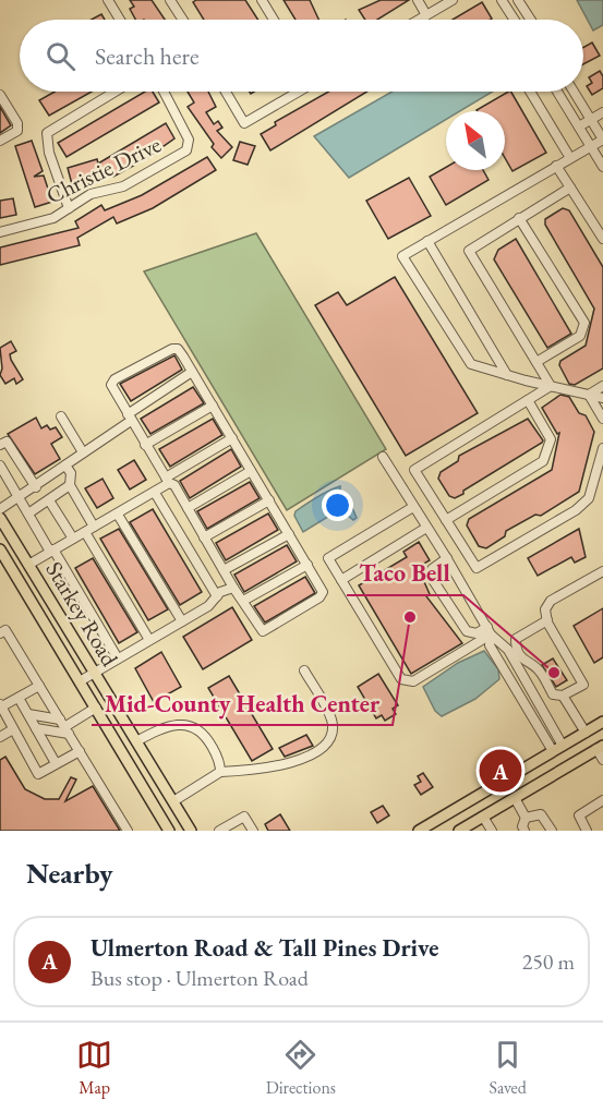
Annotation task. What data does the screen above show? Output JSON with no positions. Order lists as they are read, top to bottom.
{
  "streets": {
    "main road": ["Starkey Road"],
    "street": ["Christie Drive"]
  },
  "places": ["Mid-County Health Center", "Taco Bell"],
  "north": "top left",
  "page": {
    "search": "Search here",
    "pins": "A",
    "heading": "Nearby",
    "list": [
      {
        "mark": "A",
        "name": "Ulmerton Road & Tall Pines Drive",
        "note": "Bus stop · Ulmerton Road",
        "value": "250 m"
      }
    ],
    "nav": ["Map", "Directions", "Saved"]
  }
}
